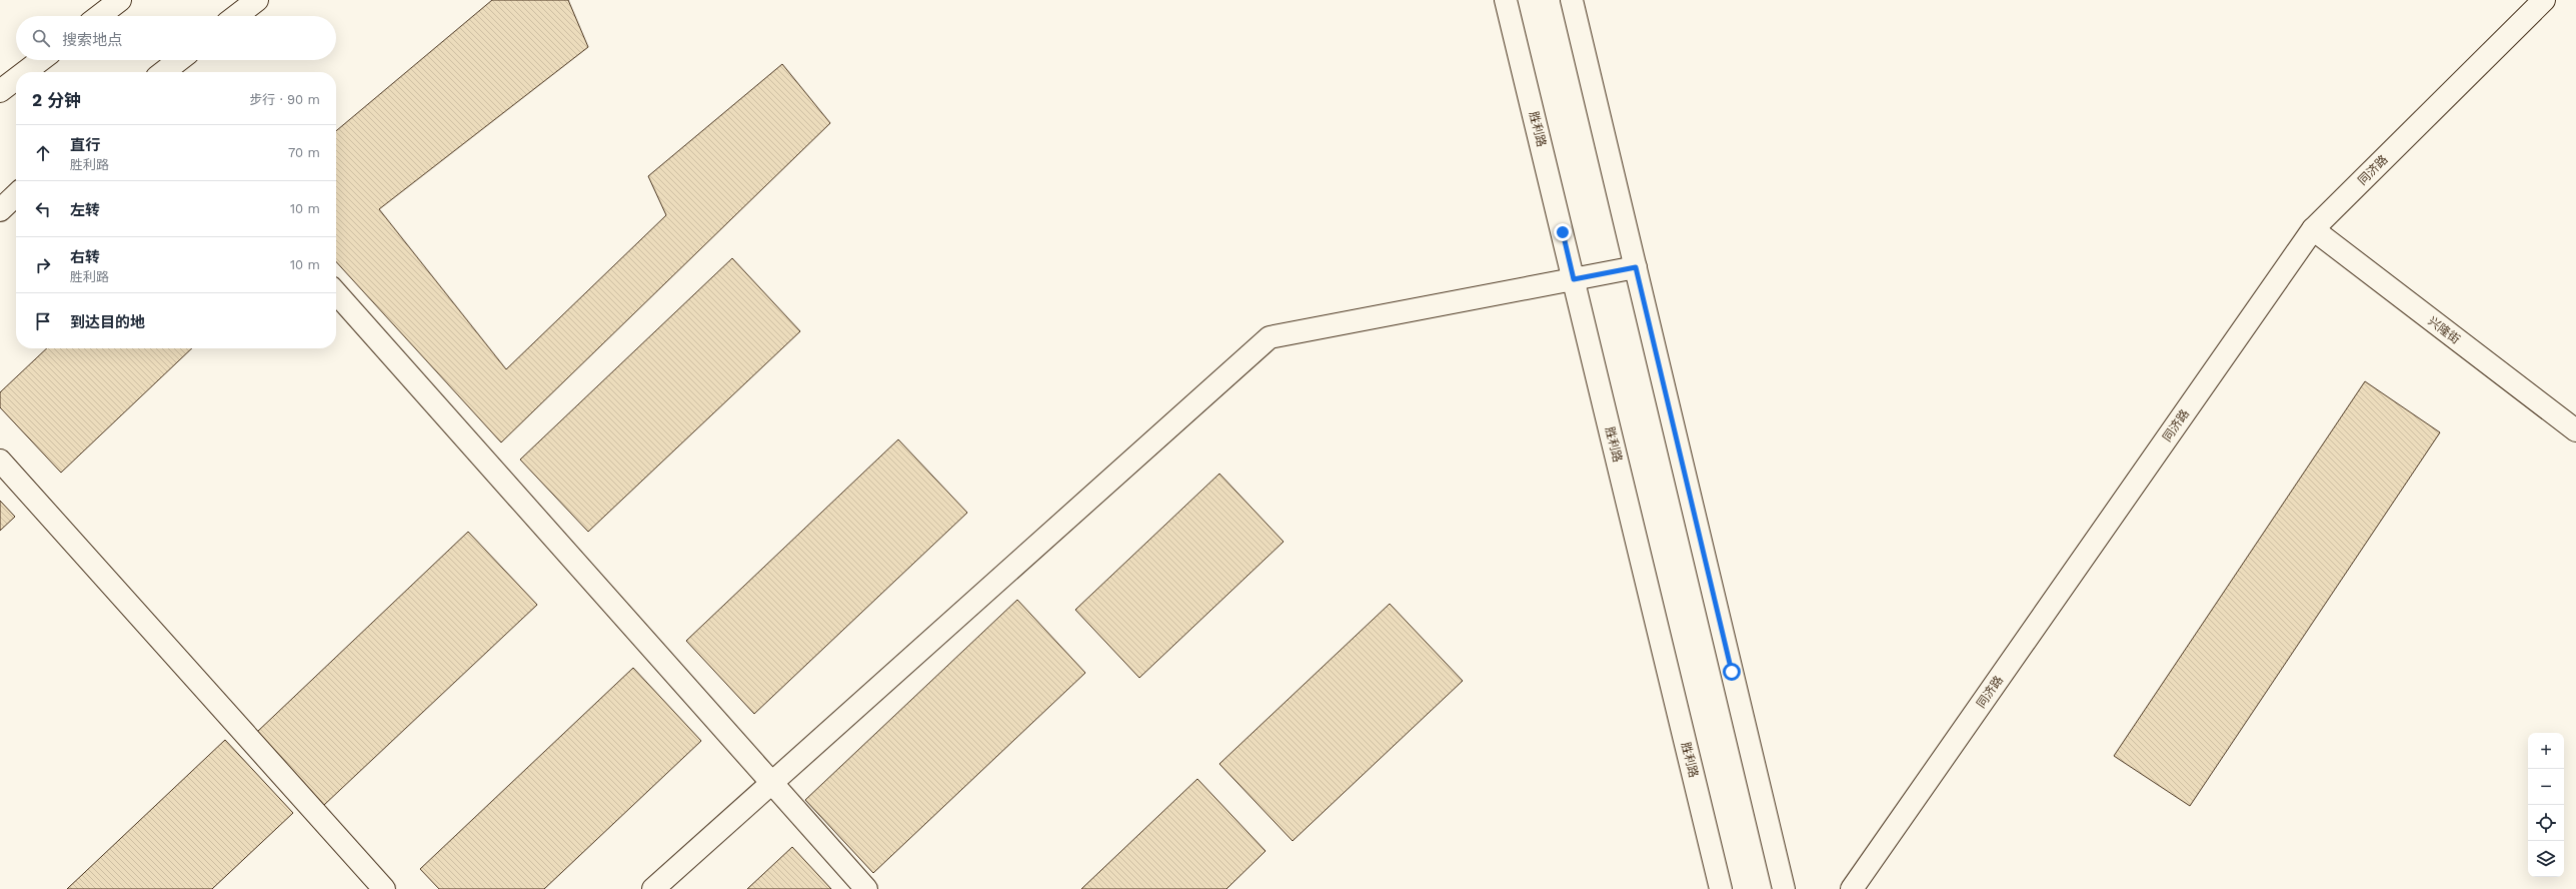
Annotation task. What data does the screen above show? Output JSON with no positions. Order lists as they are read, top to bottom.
{
  "streets": {
    "street": ["胜利路", "同济路", "兴隆街"]
  },
  "crossings": [
    ["同济路", "兴隆街"]
  ],
  "page": {
    "search": "搜索地点",
    "heading": ["2 分钟", "步行 · 90 m"],
    "list": [
      ["直行", "胜利路", "70 m"],
      ["左转", "10 m"],
      ["右转", "胜利路", "10 m"],
      "到达目的地"
    ],
    "map_buttons": ["+", "−"]
  }
}
